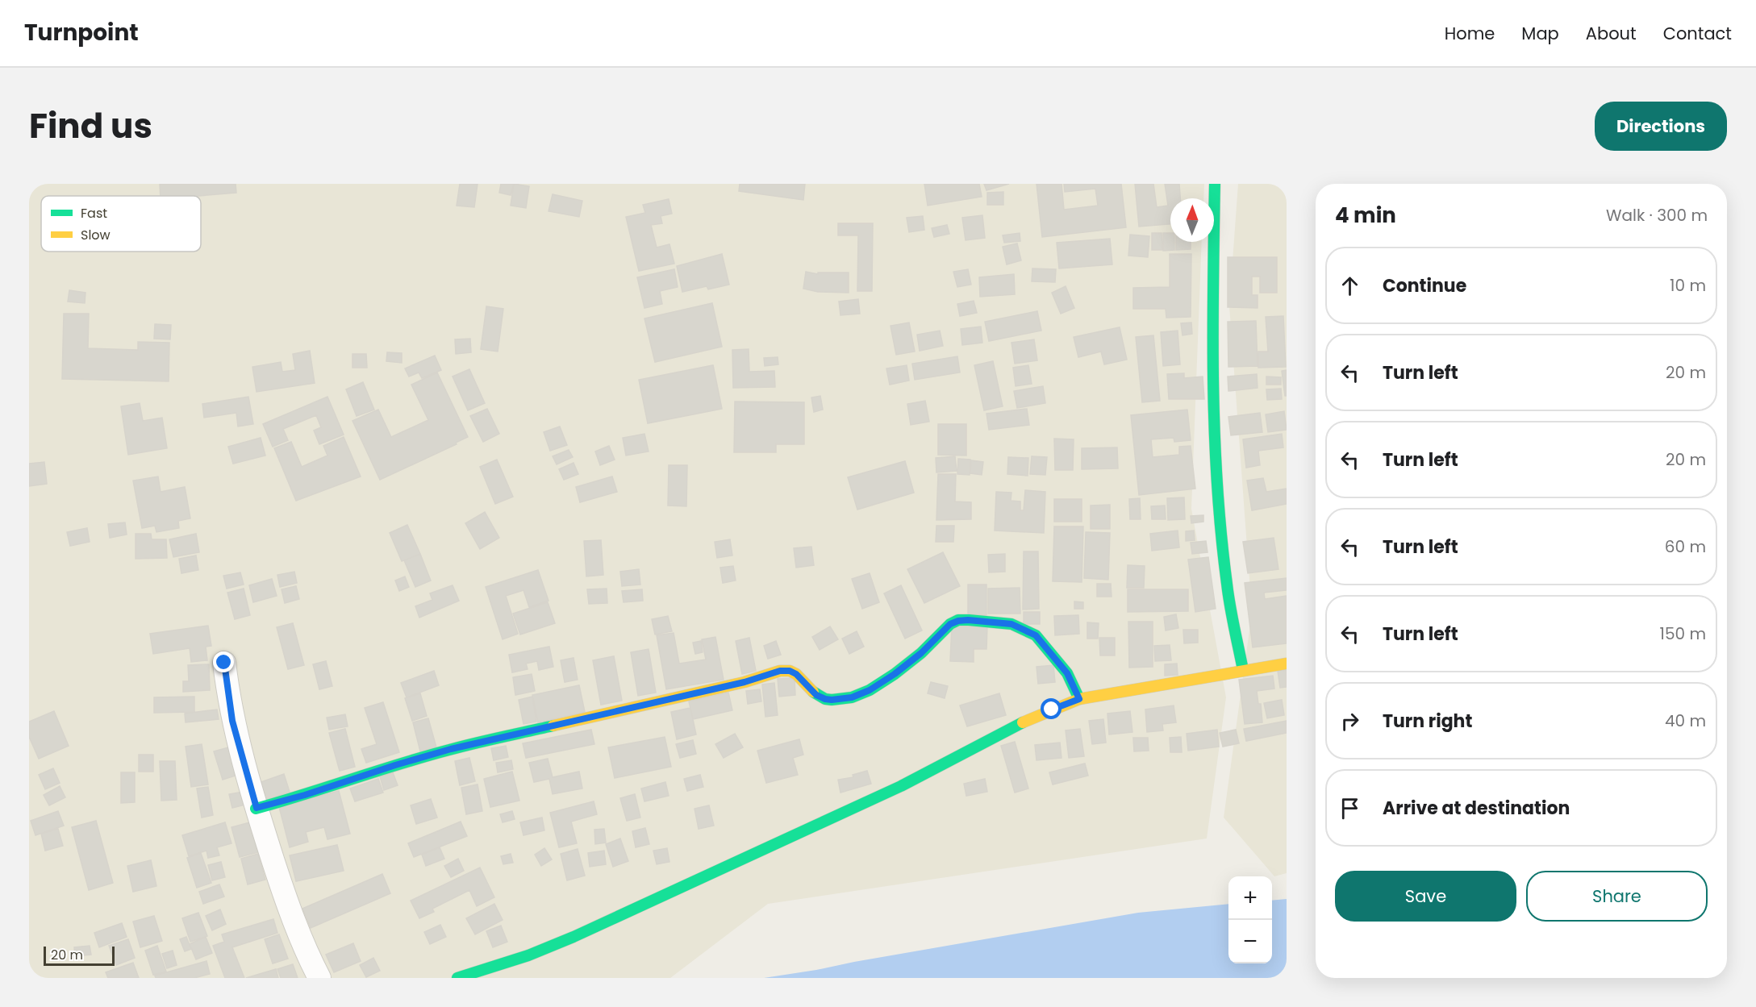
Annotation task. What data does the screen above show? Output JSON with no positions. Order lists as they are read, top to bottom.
{
  "legend": ["Fast", "Slow"],
  "scale_bar": "20 m",
  "north": "top",
  "page": {
    "header": "Turnpoint",
    "nav": [
      "Home",
      "Map",
      "About",
      "Contact"
    ],
    "title": "Find us",
    "buttons": [
      "Directions",
      ["Save", "Share"]
    ],
    "heading": ["4 min", "Walk · 300 m"],
    "list": [
      ["Continue", "10 m"],
      ["Turn left", "20 m"],
      ["Turn left", "20 m"],
      ["Turn left", "60 m"],
      ["Turn left", "150 m"],
      ["Turn right", "40 m"],
      "Arrive at destination"
    ],
    "map_buttons": ["+", "−"],
    "scale": "20 m"
  }
}
